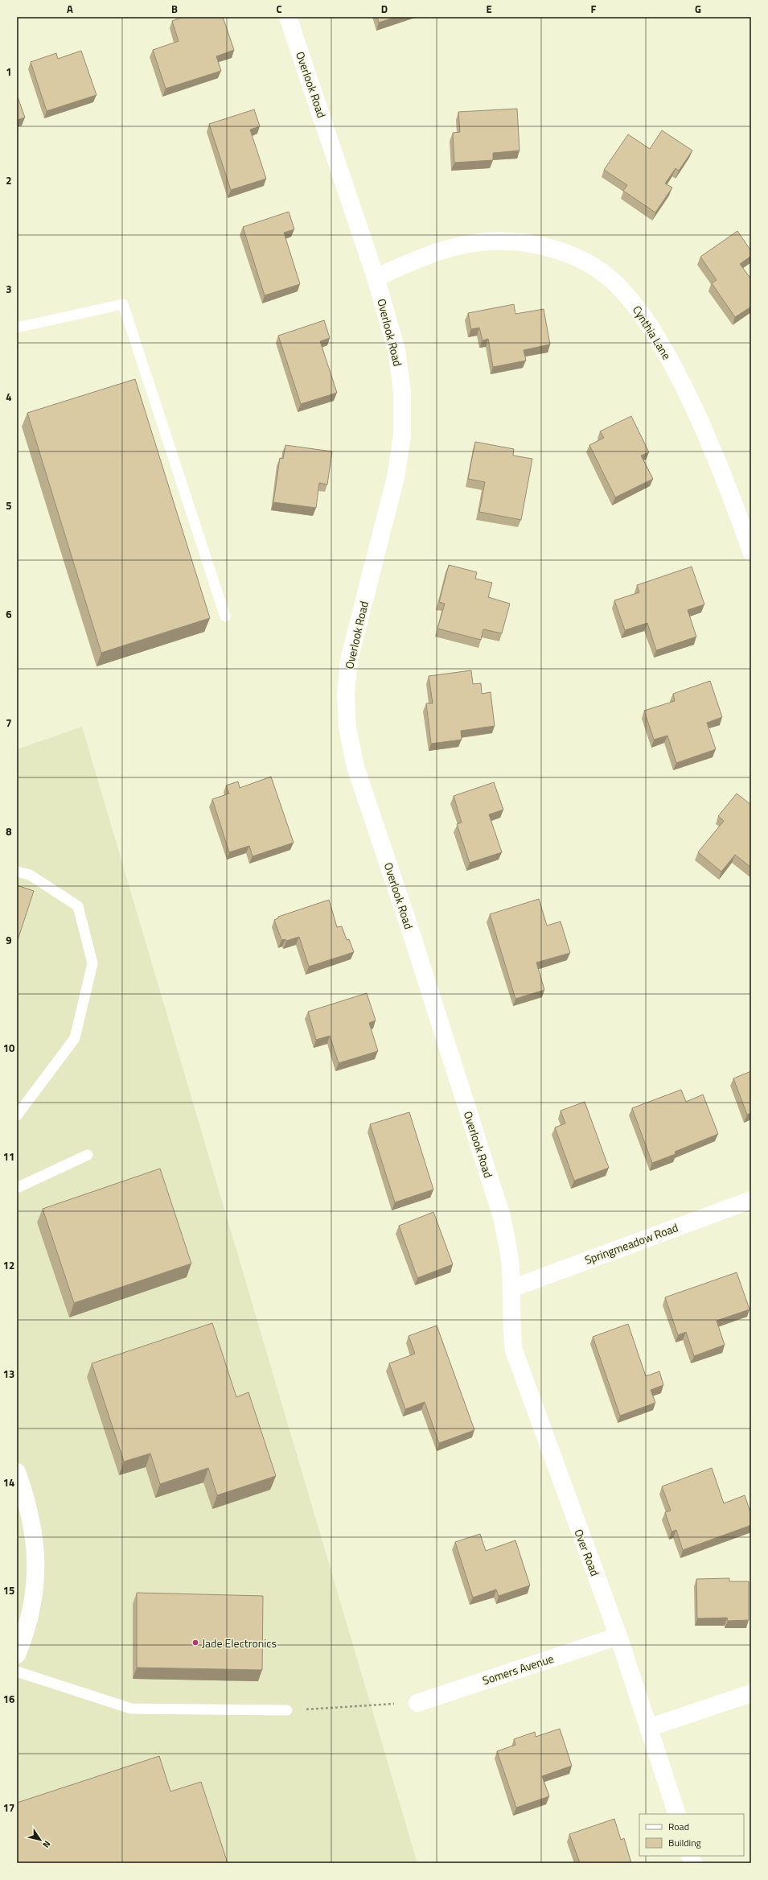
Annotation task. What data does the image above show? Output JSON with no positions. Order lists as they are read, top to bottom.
{
  "streets": {
    "street": [
      "Overlook Road",
      "Cynthia Lane",
      "Springmeadow Road",
      "Over Road",
      "Somers Avenue"
    ]
  },
  "crossings": [
    ["Overlook Road", "Cynthia Lane"],
    ["Overlook Road", "Springmeadow Road"],
    ["Overlook Road", "Over Road"],
    ["Springmeadow Road", "Over Road"],
    ["Over Road", "Somers Avenue"]
  ],
  "places": ["Jade Electronics"],
  "legend": ["Road", "Building"],
  "north": "bottom right",
  "grid": {
    "columns": [
      "A",
      "B",
      "C",
      "D",
      "E",
      "F",
      "G"
    ],
    "rows": [
      "1",
      "2",
      "3",
      "4",
      "5",
      "6",
      "7",
      "8",
      "9",
      "10",
      "11",
      "12",
      "13",
      "14",
      "15",
      "16",
      "17"
    ]
  }
}
